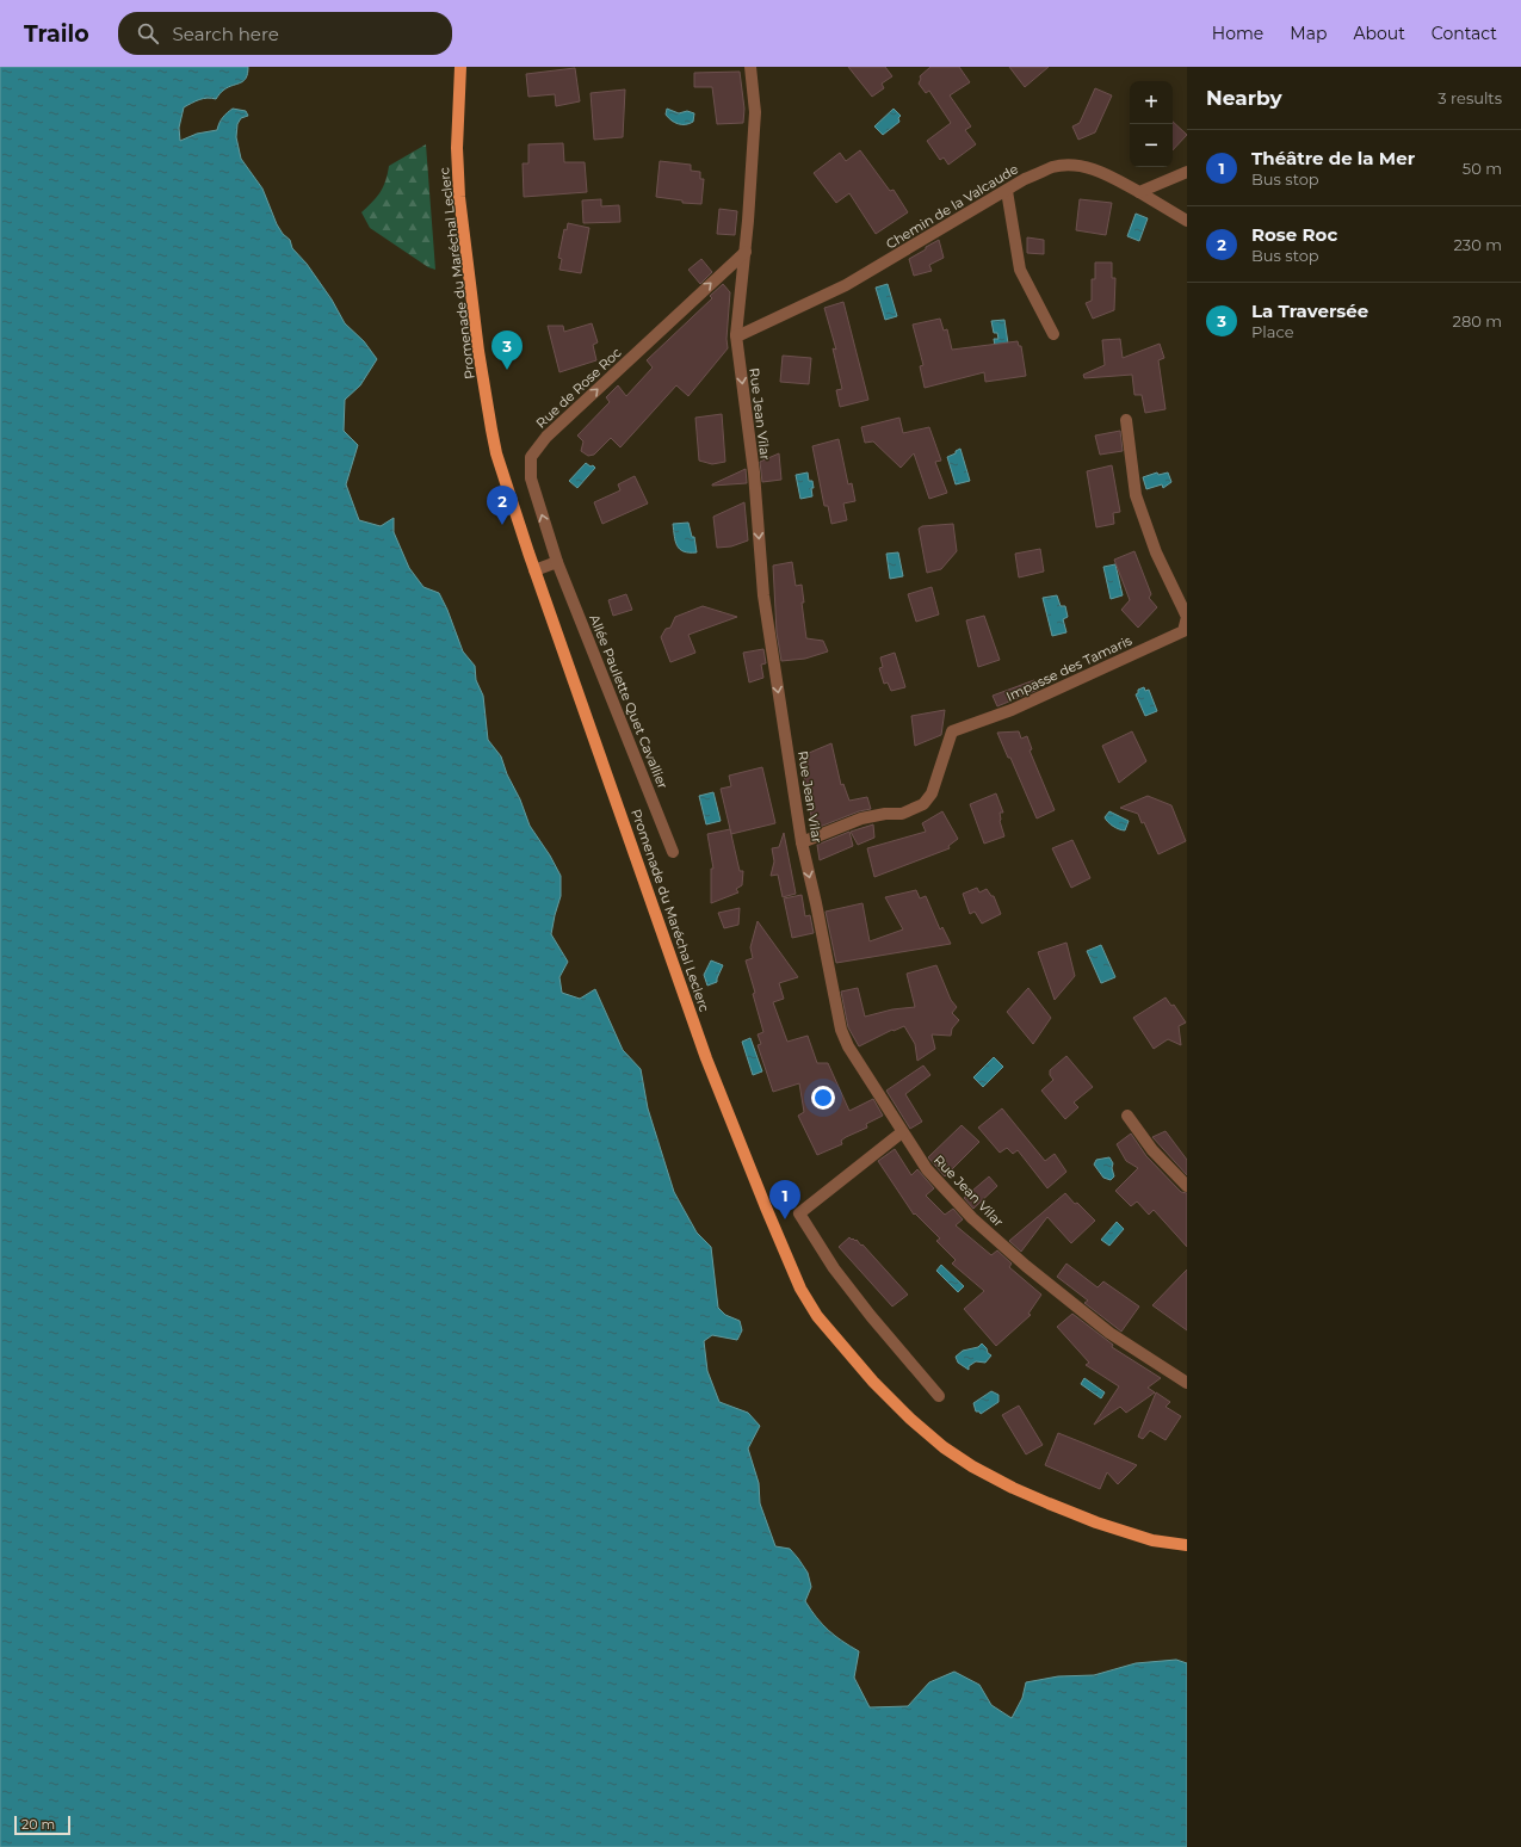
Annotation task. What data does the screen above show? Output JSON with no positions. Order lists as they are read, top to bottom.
{
  "streets": {
    "main road": ["Promenade du Maréchal Leclerc"],
    "street": [
      "Chemin de la Valcaude",
      "Rue de Rose Roc",
      "Rue Jean Vilar",
      "Impasse des Tamaris",
      "Allée Paulette Quet Cavallier"
    ]
  },
  "crossings": [
    ["Chemin de la Valcaude", "Rue Jean Vilar"],
    ["Rue de Rose Roc", "Rue Jean Vilar"],
    ["Rue de Rose Roc", "Allée Paulette Quet Cavallier"],
    ["Rue Jean Vilar", "Impasse des Tamaris"]
  ],
  "one_way": ["Rue de Rose Roc", "Rue Jean Vilar"],
  "scale_bar": "20 m",
  "page": {
    "header": "Trailo",
    "search": "Search here",
    "nav": [
      "Home",
      "Map",
      "About",
      "Contact"
    ],
    "heading": ["Nearby", "3 results"],
    "map_buttons": ["+", "−"],
    "list": [
      {
        "mark": "1",
        "name": "Théâtre de la Mer",
        "note": "Bus stop",
        "value": "50 m"
      },
      {
        "mark": "2",
        "name": "Rose Roc",
        "note": "Bus stop",
        "value": "230 m"
      },
      {
        "mark": "3",
        "name": "La Traversée",
        "note": "Place",
        "value": "280 m"
      }
    ],
    "pins": ["3", "2", "1"],
    "scale": "20 m"
  }
}
